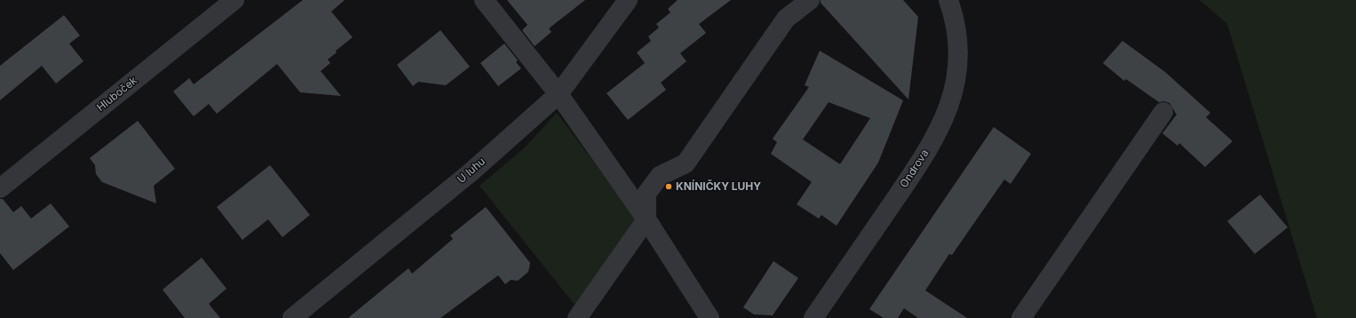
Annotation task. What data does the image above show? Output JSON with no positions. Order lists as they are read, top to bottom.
{
  "streets": {
    "street": ["Hluboček", "Ondrova", "U luhu"]
  },
  "places": ["KNÍNIČKY LUHY"]
}
